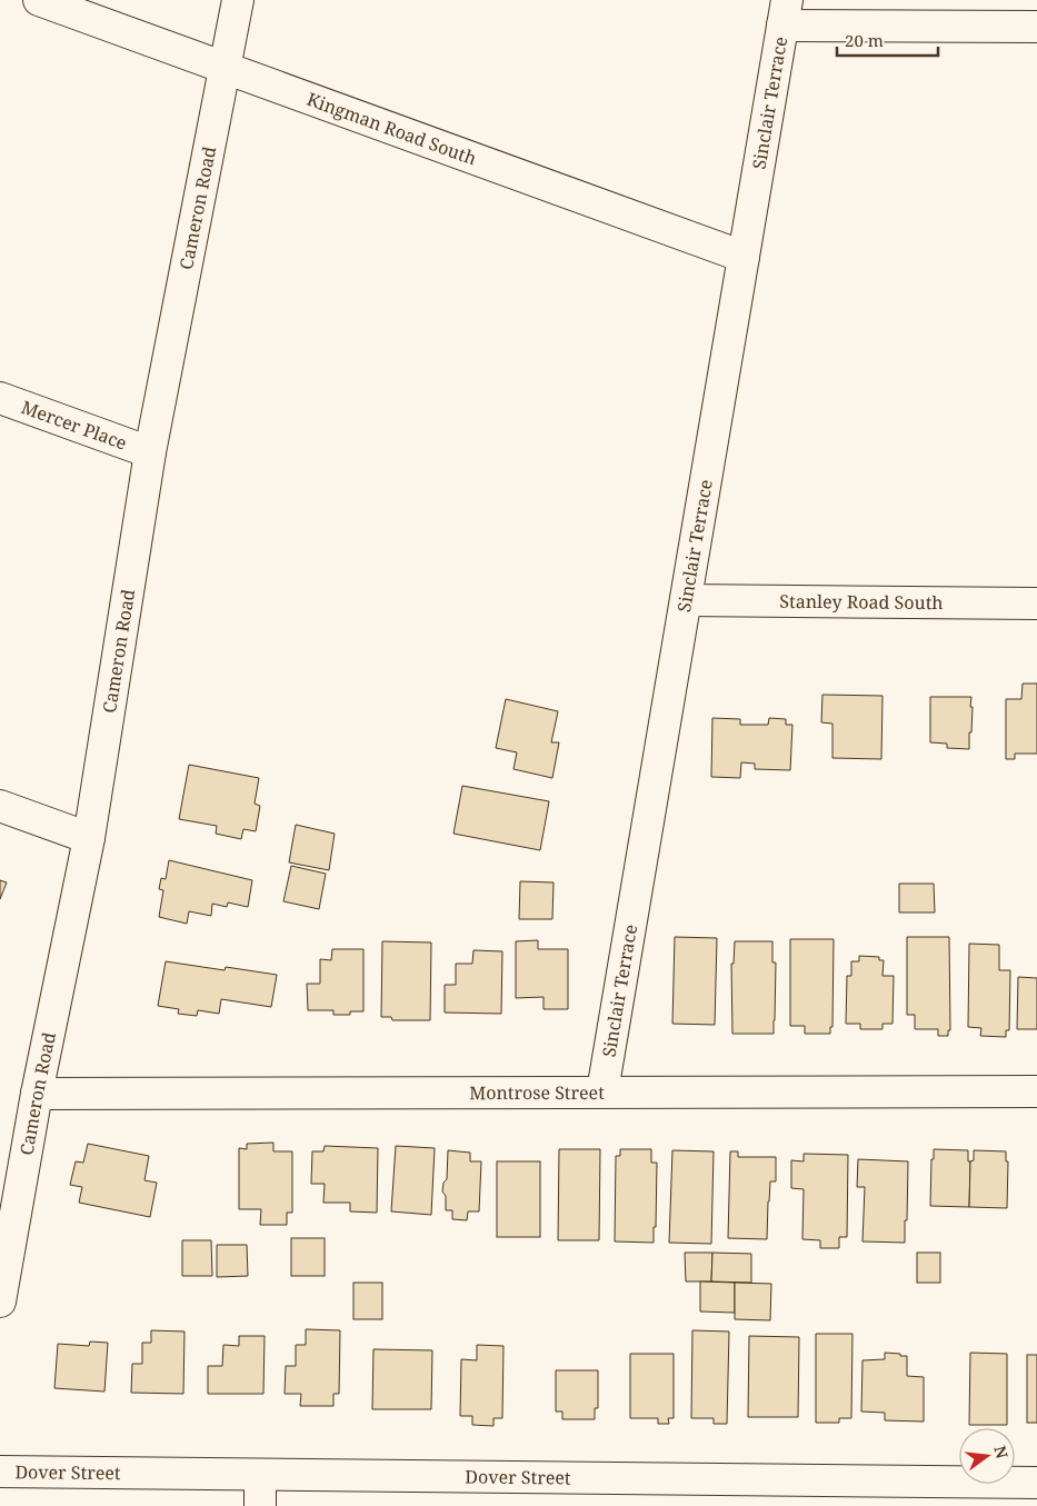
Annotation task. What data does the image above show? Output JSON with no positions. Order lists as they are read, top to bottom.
{
  "streets": {
    "street": [
      "Sinclair Terrace",
      "Kingman Road South",
      "Cameron Road",
      "Mercer Place",
      "Stanley Road South",
      "Montrose Street",
      "Dover Street"
    ]
  },
  "crossings": [
    ["Sinclair Terrace", "Kingman Road South"],
    ["Sinclair Terrace", "Stanley Road South"],
    ["Sinclair Terrace", "Montrose Street"],
    ["Kingman Road South", "Cameron Road"],
    ["Cameron Road", "Mercer Place"],
    ["Cameron Road", "Montrose Street"]
  ],
  "scale_bar": "20 m",
  "north": "right"
}
